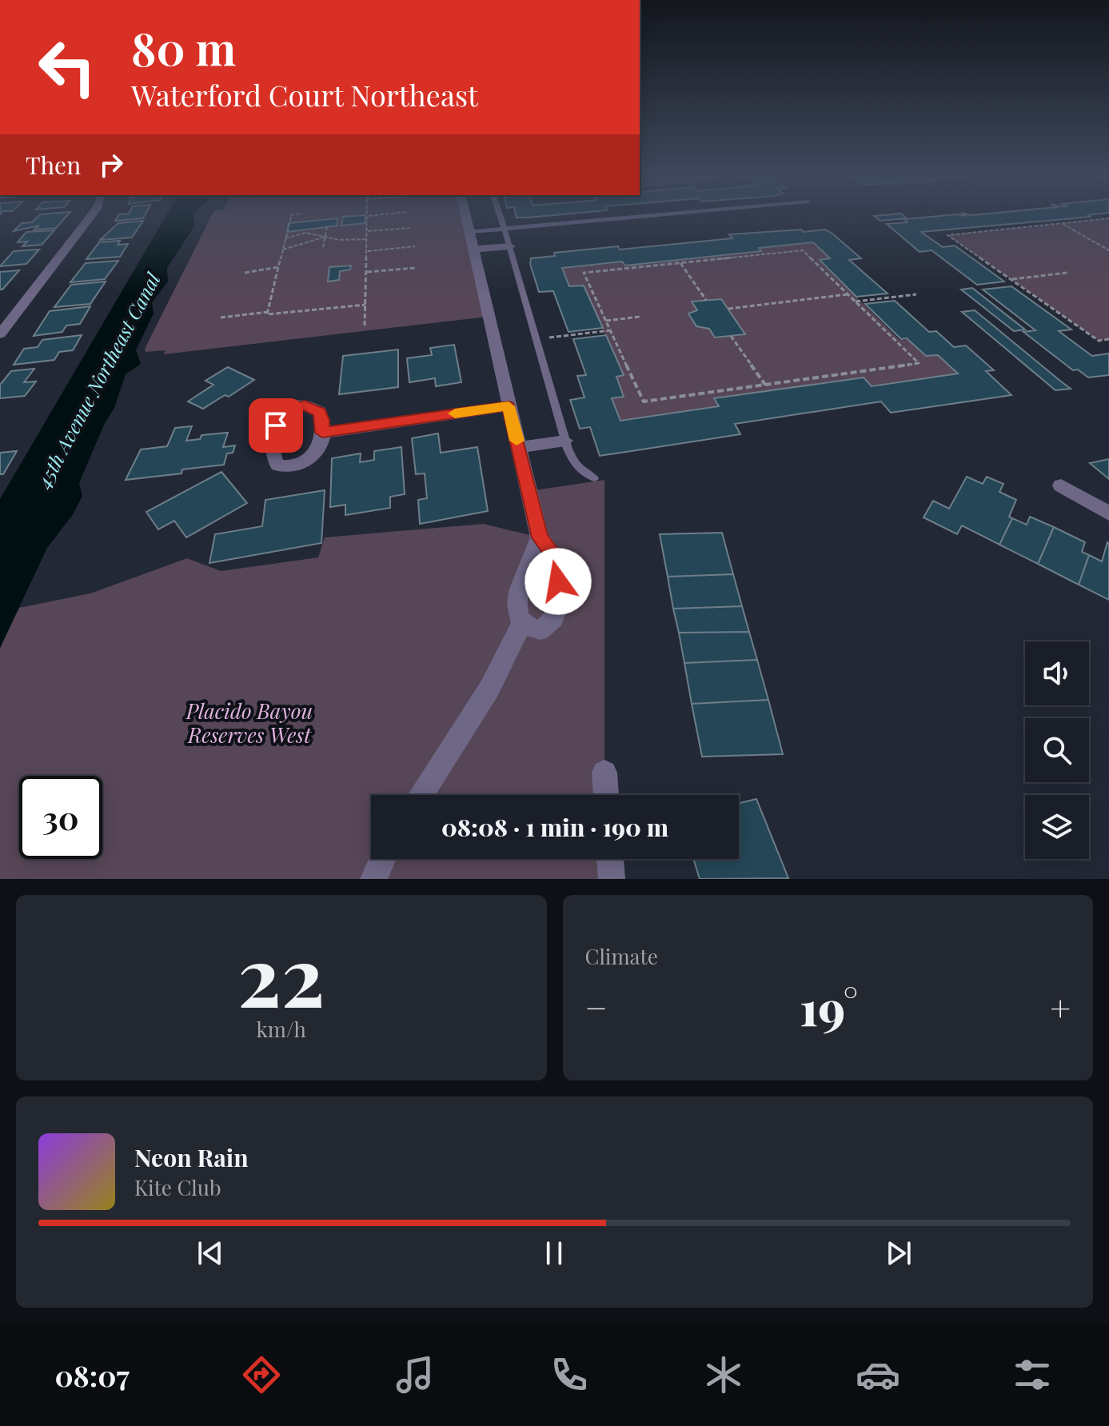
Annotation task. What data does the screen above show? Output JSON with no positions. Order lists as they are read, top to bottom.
{
  "water": ["45th Avenue Northeast Canal"],
  "parks": ["Placido Bayou Reserves West"],
  "page": {
    "turn": ["80 m", "Waterford Court Northeast"],
    "then": "Then",
    "limit": "30",
    "trip": "08:08 · 1 min · 190 m",
    "tile": [
      ["22", "km/h"],
      "Climate"
    ],
    "heat": ["−", "19°", "+"],
    "song": ["Neon Rain", "Kite Club"],
    "tabs": "08:07"
  }
}
